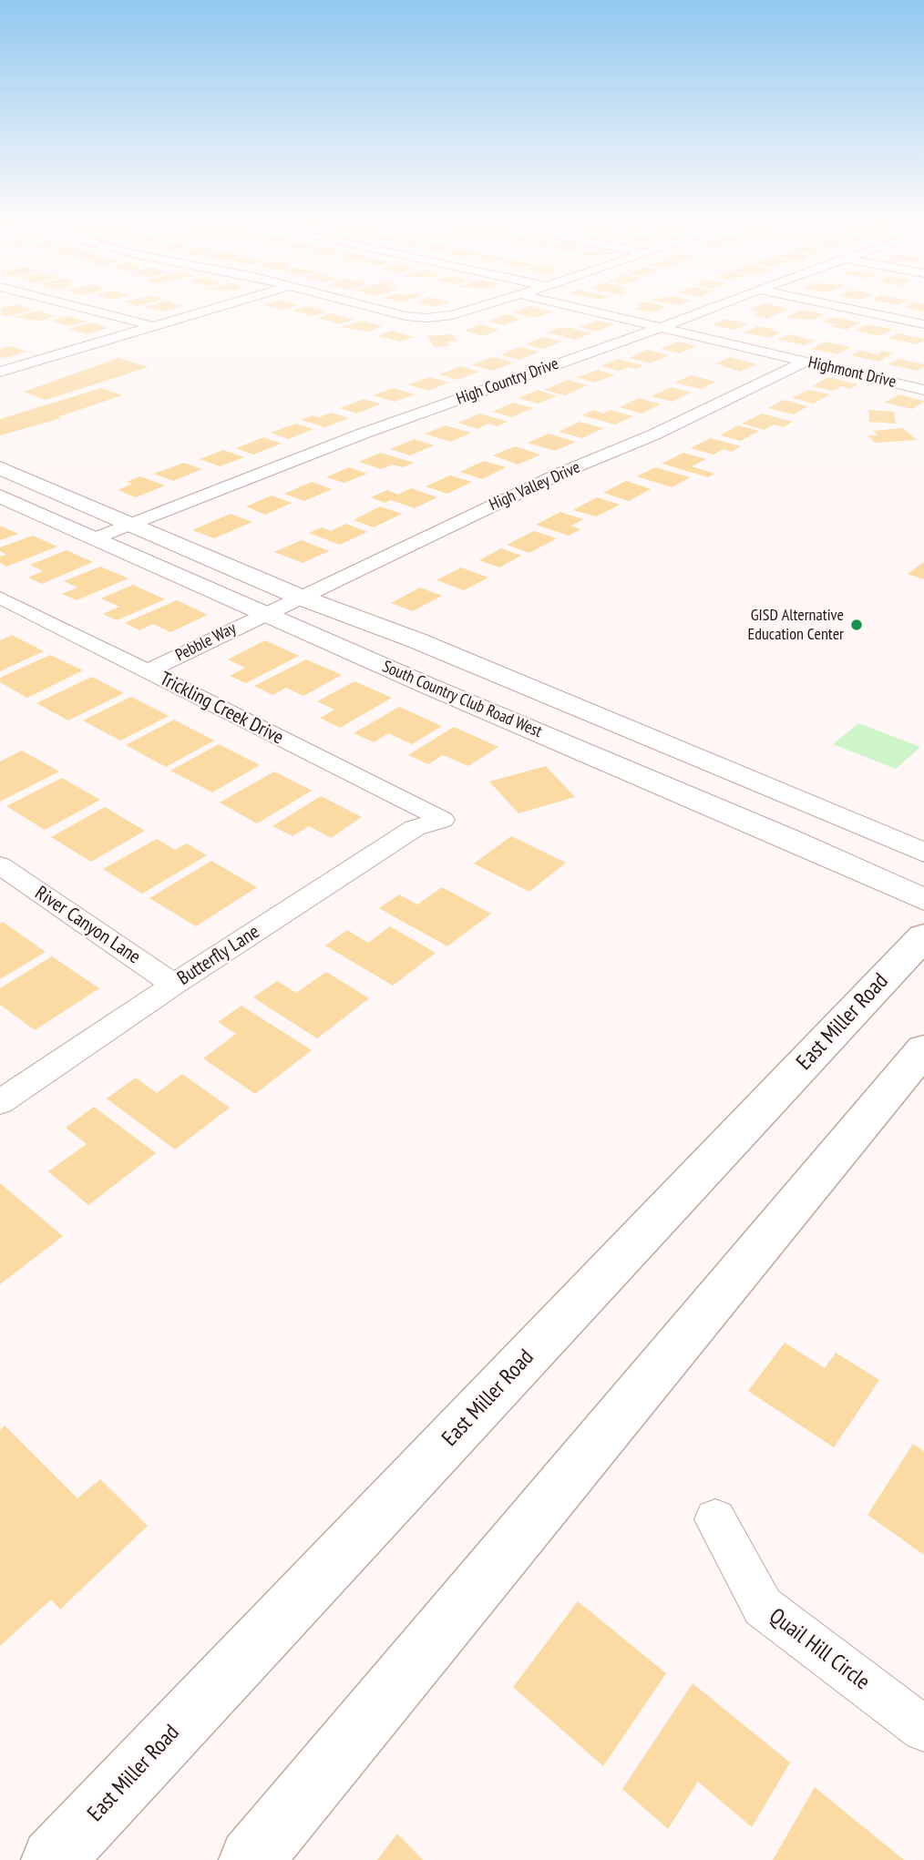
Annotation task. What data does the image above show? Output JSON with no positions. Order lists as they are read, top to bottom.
{
  "streets": {
    "main road": ["East Miller Road"],
    "street": [
      "Highmont Drive",
      "High Country Drive",
      "High Valley Drive",
      "Pebble Way",
      "South Country Club Road West",
      "Trickling Creek Drive",
      "River Canyon Lane",
      "Butterfly Lane",
      "Quail Hill Circle"
    ]
  },
  "crossings": [
    ["Highmont Drive", "High Country Drive"],
    ["Highmont Drive", "High Valley Drive"],
    ["High Country Drive", "South Country Club Road West"],
    ["High Valley Drive", "Pebble Way"],
    ["High Valley Drive", "South Country Club Road West"],
    ["Pebble Way", "South Country Club Road West"],
    ["Pebble Way", "Trickling Creek Drive"],
    ["Trickling Creek Drive", "Butterfly Lane"],
    ["River Canyon Lane", "Butterfly Lane"]
  ],
  "places": ["GISD Alternative Education Center"]
}
